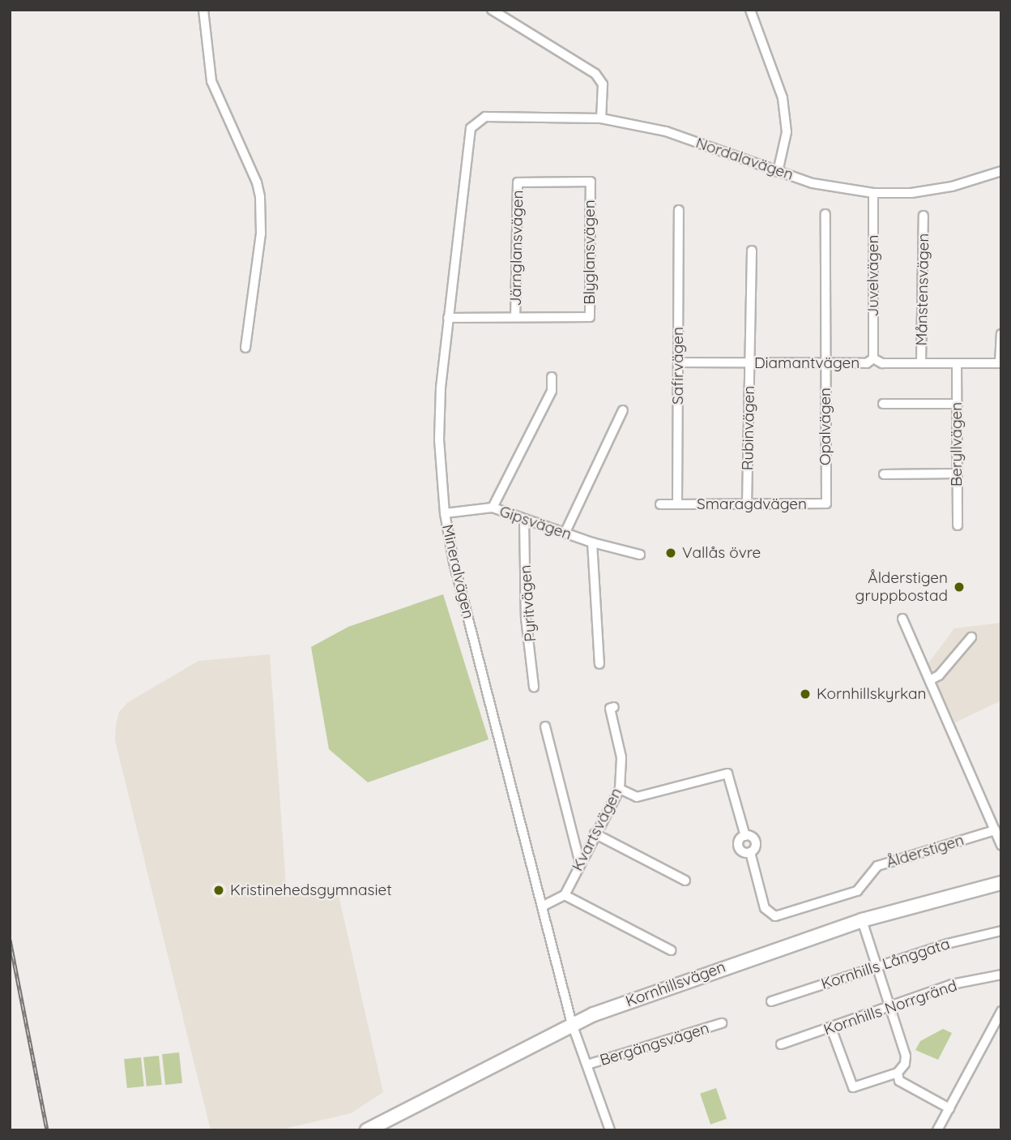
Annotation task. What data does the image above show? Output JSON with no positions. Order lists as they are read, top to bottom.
{
  "streets": {
    "street": [
      "Nordalavägen",
      "Järnglansvägen",
      "Blyglansvägen",
      "Juvelvägen",
      "Månstensvägen",
      "Diamantvägen",
      "Safirvägen",
      "Opalvägen",
      "Rubinvägen",
      "Beryllvägen",
      "Smaragdvägen",
      "Gipsvägen",
      "Mineralvägen",
      "Pyritvägen",
      "Kvartsvägen",
      "Ålderstigen",
      "Kornhills Långgata",
      "Kornhillsvägen",
      "Kornhills Norrgränd",
      "Bergängsvägen"
    ]
  },
  "crossings": [
    ["Nordalavägen", "Juvelvägen"],
    ["Nordalavägen", "Mineralvägen"],
    ["Järnglansvägen", "Blyglansvägen"],
    ["Blyglansvägen", "Mineralvägen"],
    ["Juvelvägen", "Diamantvägen"],
    ["Månstensvägen", "Diamantvägen"],
    ["Diamantvägen", "Safirvägen"],
    ["Diamantvägen", "Opalvägen"],
    ["Diamantvägen", "Rubinvägen"],
    ["Diamantvägen", "Beryllvägen"],
    ["Safirvägen", "Smaragdvägen"],
    ["Opalvägen", "Smaragdvägen"],
    ["Rubinvägen", "Smaragdvägen"],
    ["Gipsvägen", "Mineralvägen"],
    ["Gipsvägen", "Pyritvägen"],
    ["Mineralvägen", "Kornhillsvägen"],
    ["Mineralvägen", "Bergängsvägen"],
    ["Kvartsvägen", "Ålderstigen"],
    ["Kornhillsvägen", "Bergängsvägen"]
  ],
  "places": [
    "Vallås övre",
    "Ålderstigen gruppbostad",
    "Kornhillskyrkan",
    "Kristinehedsgymnasiet"
  ]
}
